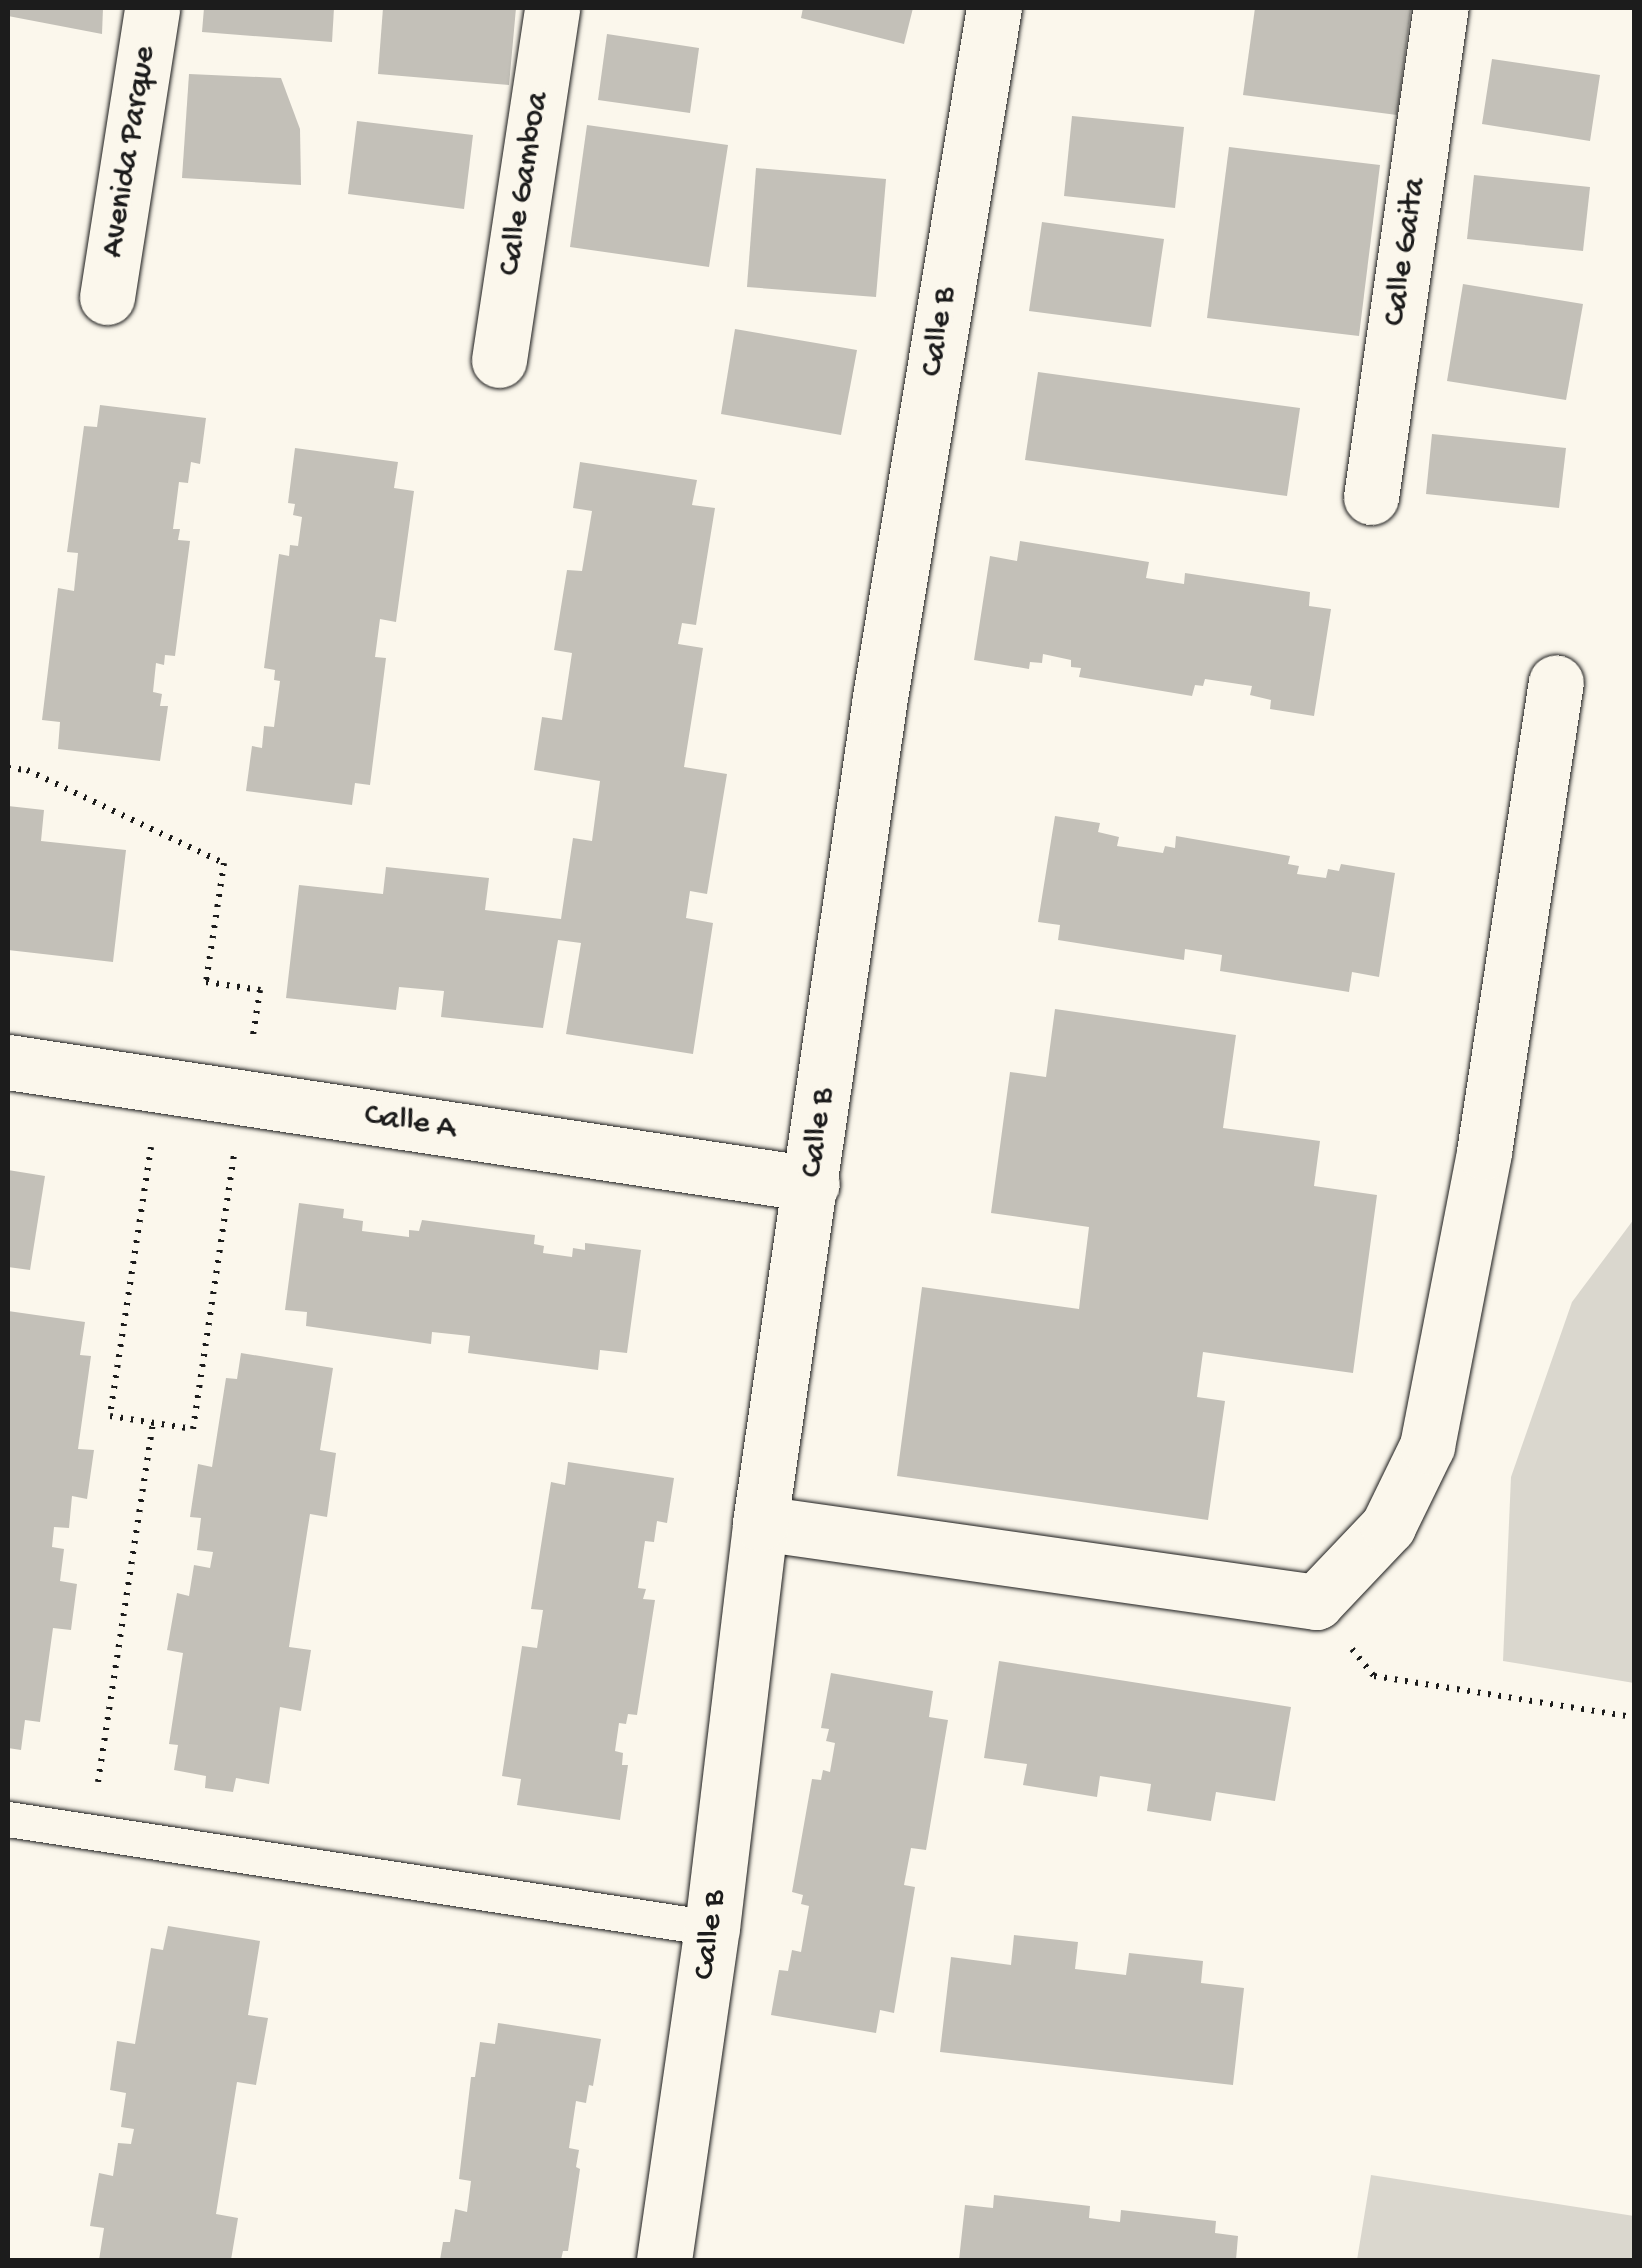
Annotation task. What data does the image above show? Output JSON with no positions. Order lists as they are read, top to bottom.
{
  "streets": {
    "street": [
      "Avenida Parque",
      "Calle Gamboa",
      "Calle Gaita",
      "Calle B",
      "Calle A"
    ]
  },
  "crossings": [
    ["Calle B", "Calle A"]
  ]
}
